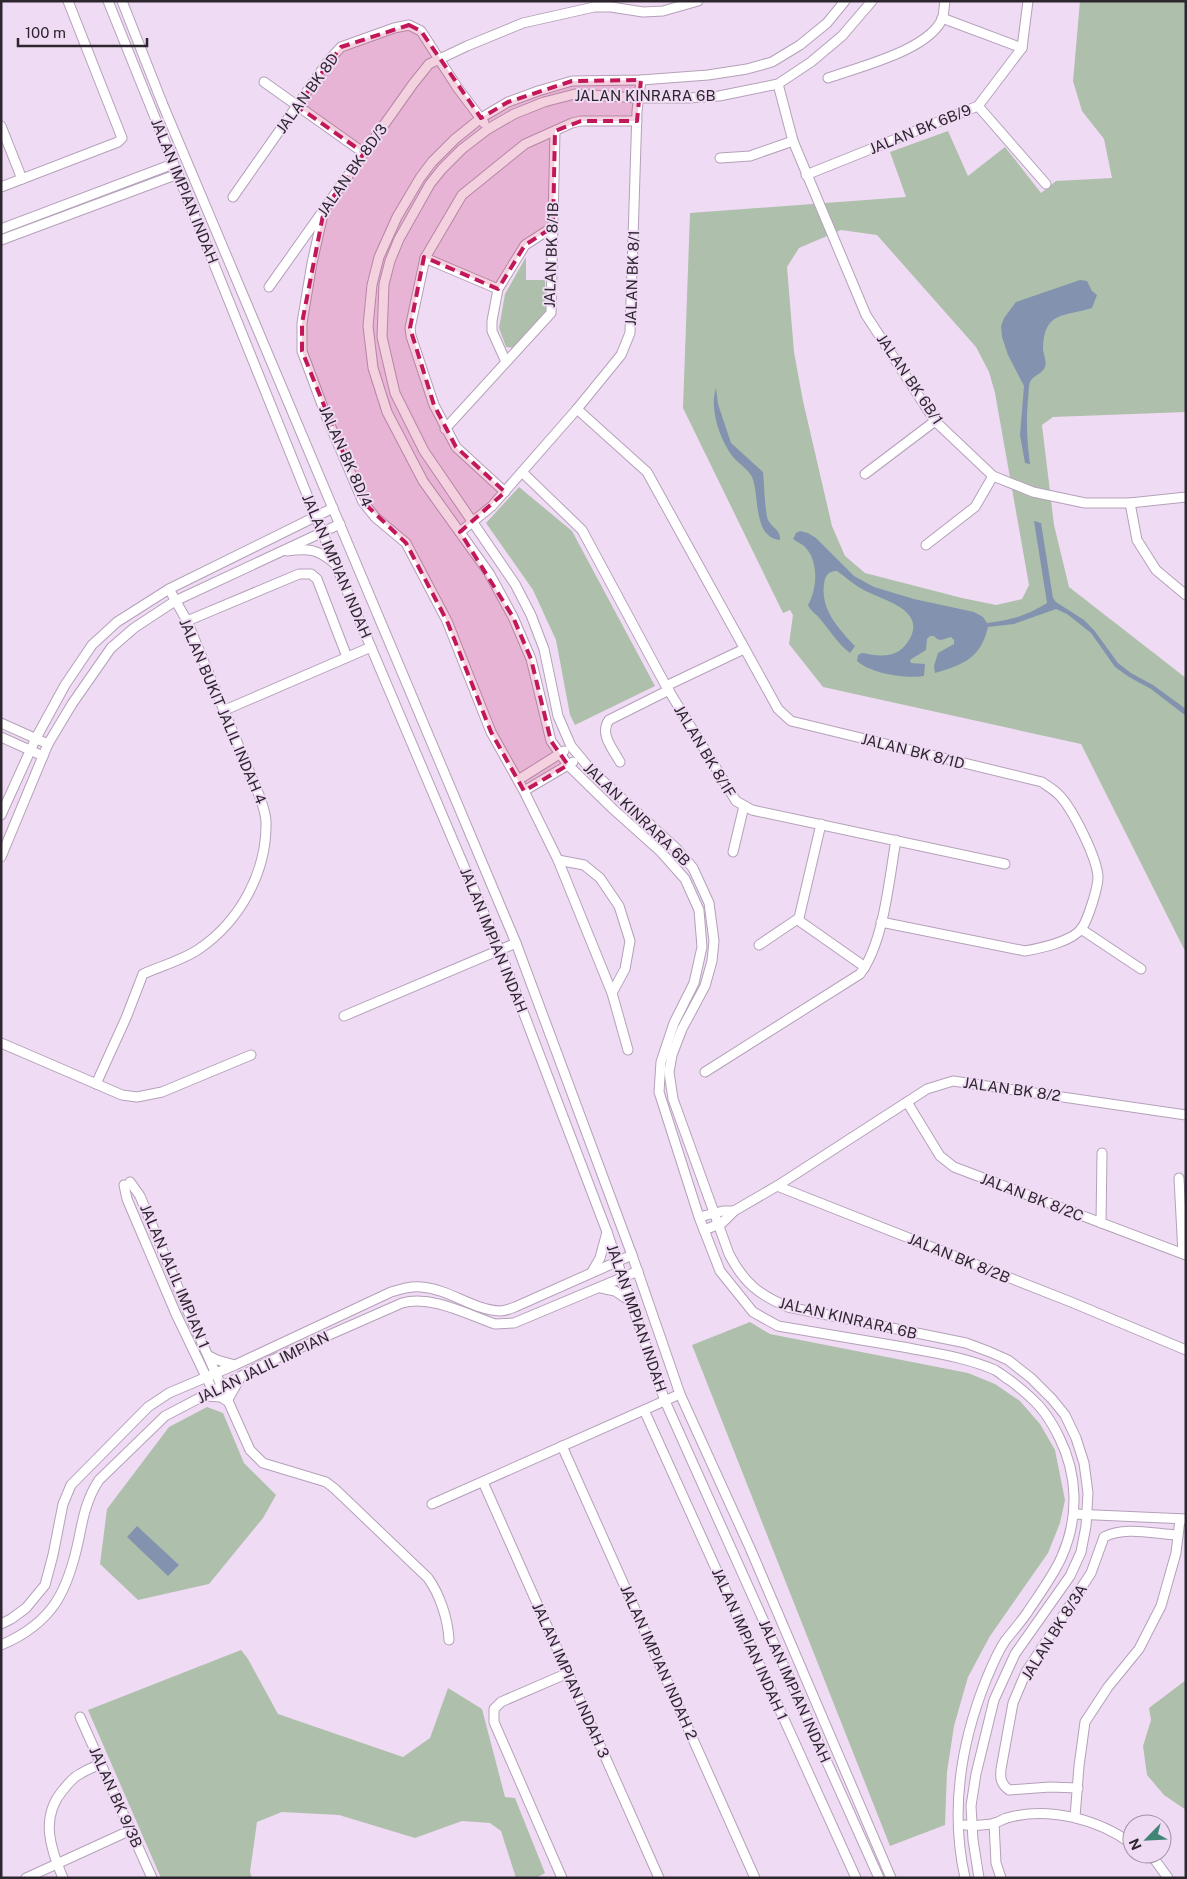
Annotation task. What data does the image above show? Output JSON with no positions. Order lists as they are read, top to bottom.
{
  "streets": {
    "street": [
      "JALAN BK 8D",
      "JALAN KINRARA 6B",
      "JALAN BK 6B/9",
      "JALAN BK 8D/3",
      "JALAN IMPIAN INDAH",
      "JALAN BK 8/1B",
      "JALAN BK 8/1",
      "JALAN BK 6B/1",
      "JALAN BK 8D/4",
      "JALAN BUKIT JALIL INDAH 4",
      "JALAN BK 8/1F",
      "JALAN BK 8/1D",
      "JALAN BK 8/2",
      "JALAN BK 8/2C",
      "JALAN BK 8/2B",
      "JALAN JALIL IMPIAN 1",
      "JALAN JALIL IMPIAN",
      "JALAN BK 8/3A",
      "JALAN IMPIAN INDAH 1",
      "JALAN IMPIAN INDAH 2",
      "JALAN IMPIAN INDAH 3",
      "JALAN BK 9/3B"
    ]
  },
  "crossings": [
    ["JALAN BK 8D", "JALAN KINRARA 6B"],
    ["JALAN BK 8D", "JALAN BK 8D/3"],
    ["JALAN KINRARA 6B", "JALAN BK 8/1"],
    ["JALAN KINRARA 6B", "JALAN BK 6B/1"],
    ["JALAN BK 6B/9", "JALAN BK 6B/1"],
    ["JALAN BK 8D/3", "JALAN BK 8D/4"],
    ["JALAN IMPIAN INDAH", "JALAN JALIL IMPIAN"],
    ["JALAN BK 8/1", "JALAN BK 8/1F"],
    ["JALAN BK 8/1", "JALAN BK 8/1D"],
    ["JALAN BK 8/2", "JALAN BK 8/2C"],
    ["JALAN BK 8/2", "JALAN BK 8/2B"],
    ["JALAN JALIL IMPIAN 1", "JALAN JALIL IMPIAN"]
  ],
  "scale_bar": "100 m",
  "north": "bottom left"
}
